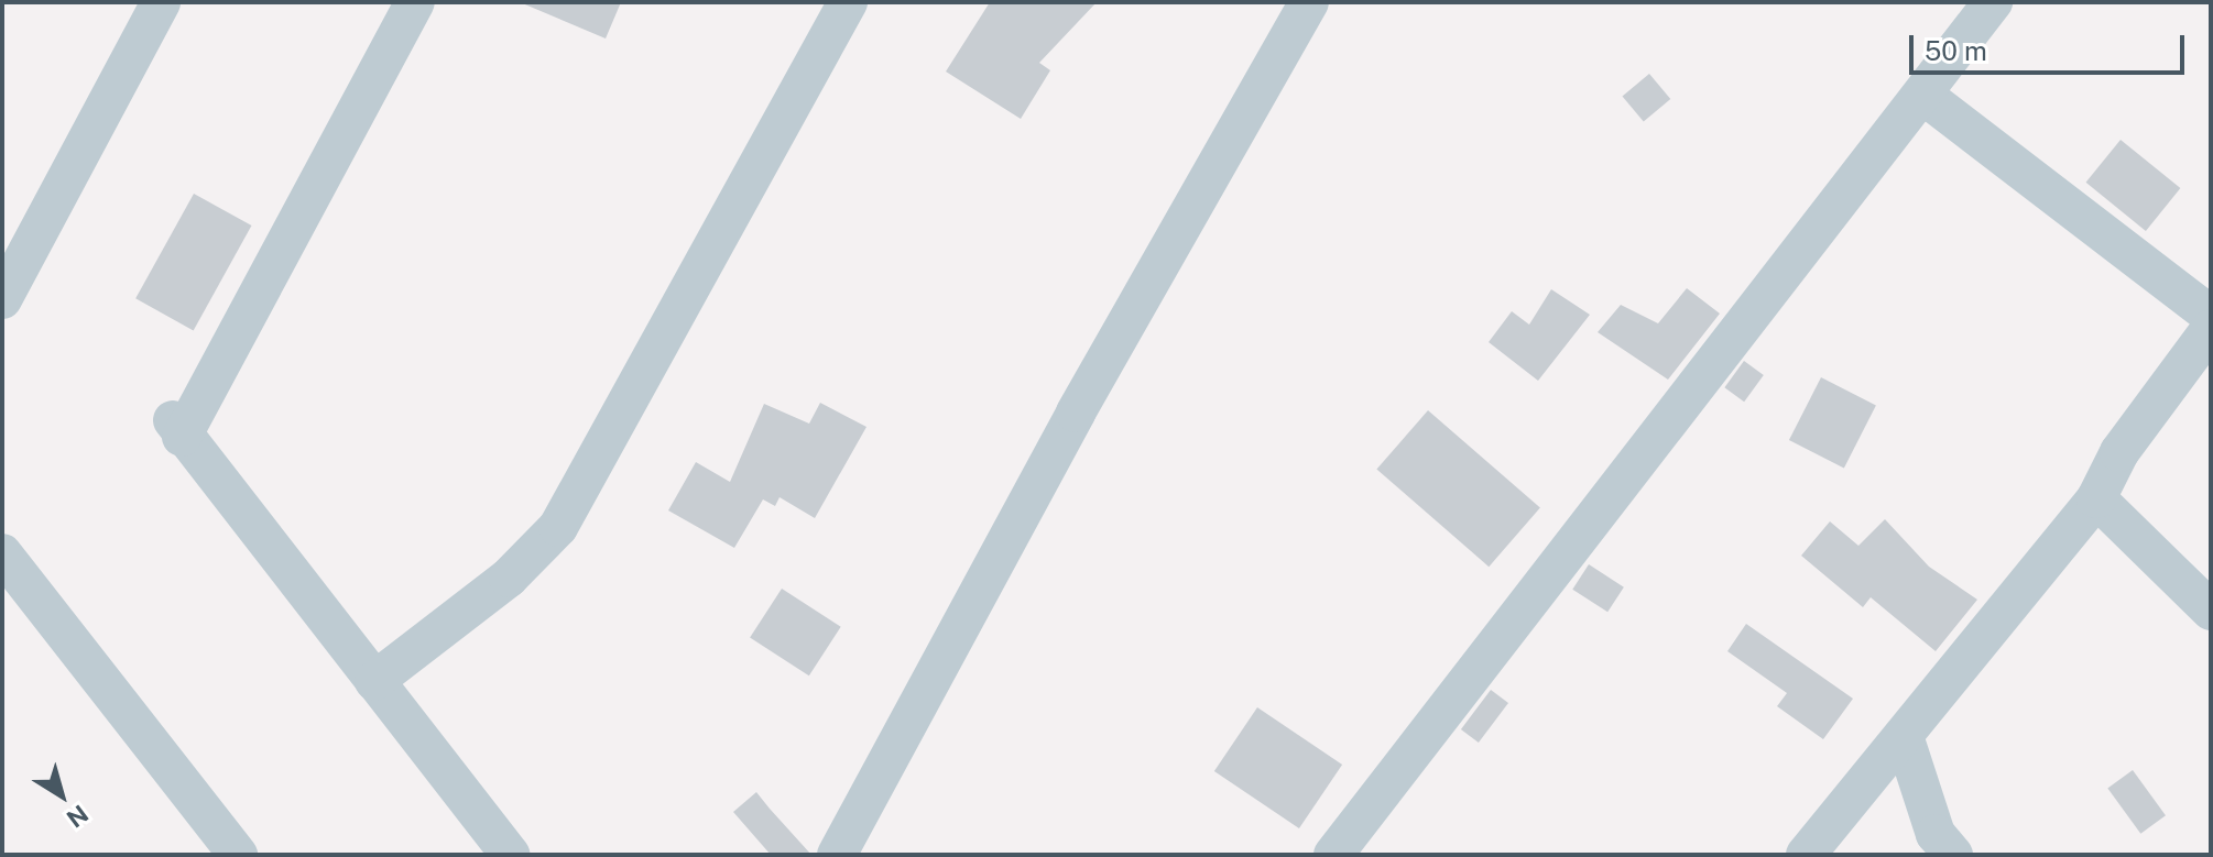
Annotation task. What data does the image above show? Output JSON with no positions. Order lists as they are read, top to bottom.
{
  "scale_bar": "50 m",
  "north": "bottom right"
}
